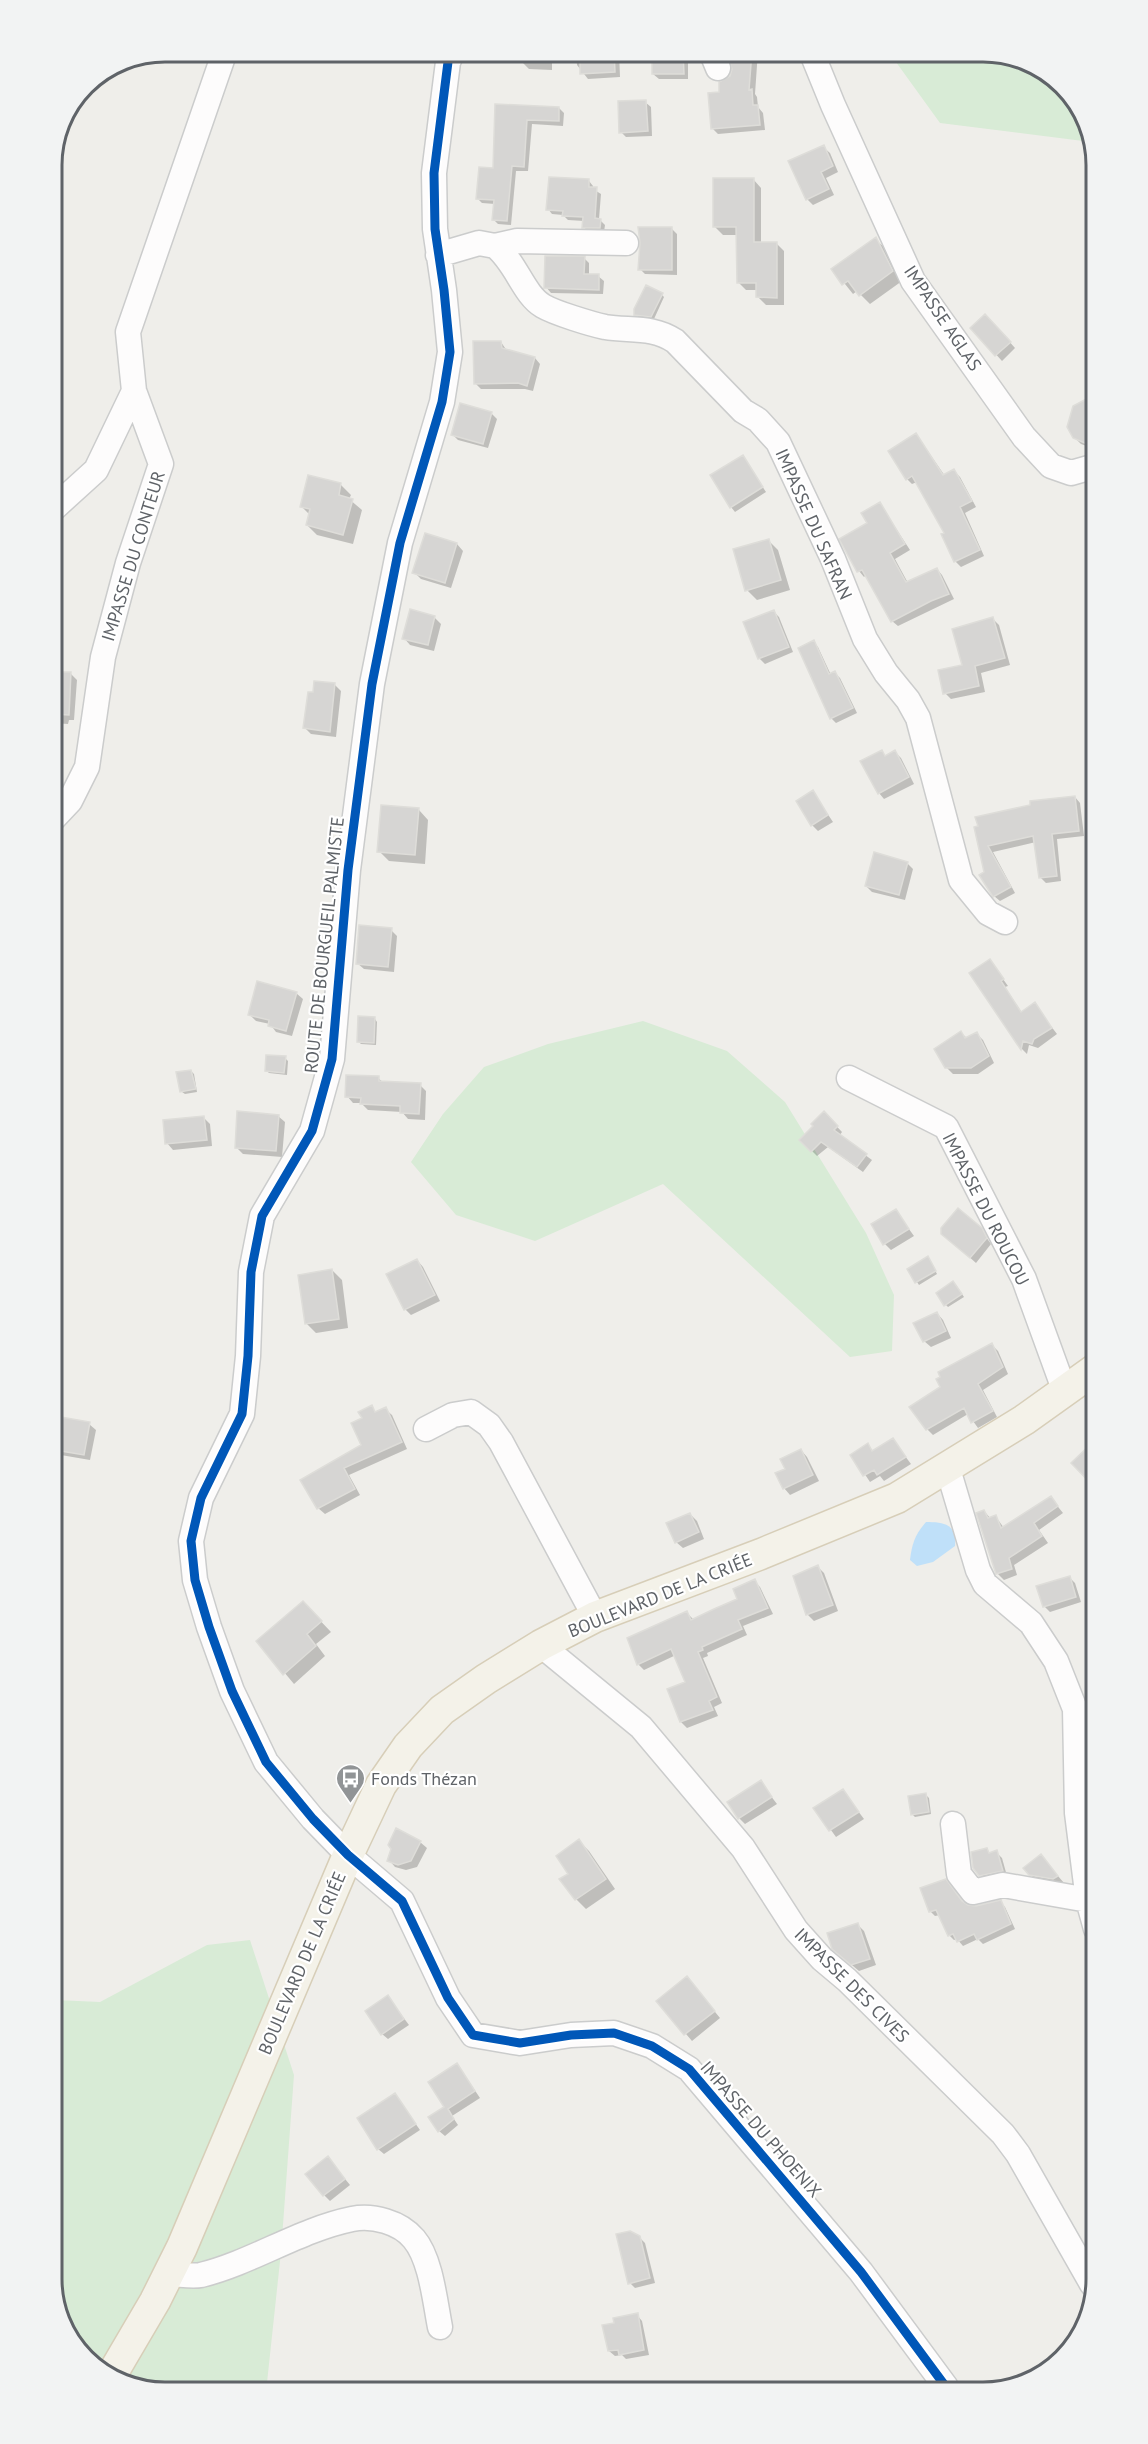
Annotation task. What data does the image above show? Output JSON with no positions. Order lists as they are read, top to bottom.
{
  "streets": {
    "main road": ["BOULEVARD DE LA CRIÉE"],
    "street": [
      "IMPASSE AGLAS",
      "IMPASSE DU SAFRAN",
      "IMPASSE DU CONTEUR",
      "ROUTE DE BOURGUEIL PALMISTE",
      "IMPASSE DU ROUCOU",
      "IMPASSE DES CIVES",
      "IMPASSE DU PHOENIX"
    ]
  },
  "crossings": [
    ["ROUTE DE BOURGUEIL PALMISTE", "BOULEVARD DE LA CRIÉE"],
    ["ROUTE DE BOURGUEIL PALMISTE", "IMPASSE DU PHOENIX"],
    ["IMPASSE DU ROUCOU", "BOULEVARD DE LA CRIÉE"],
    ["BOULEVARD DE LA CRIÉE", "IMPASSE DES CIVES"]
  ],
  "places": {
    "bus stop": ["Fonds Thézan"]
  }
}
